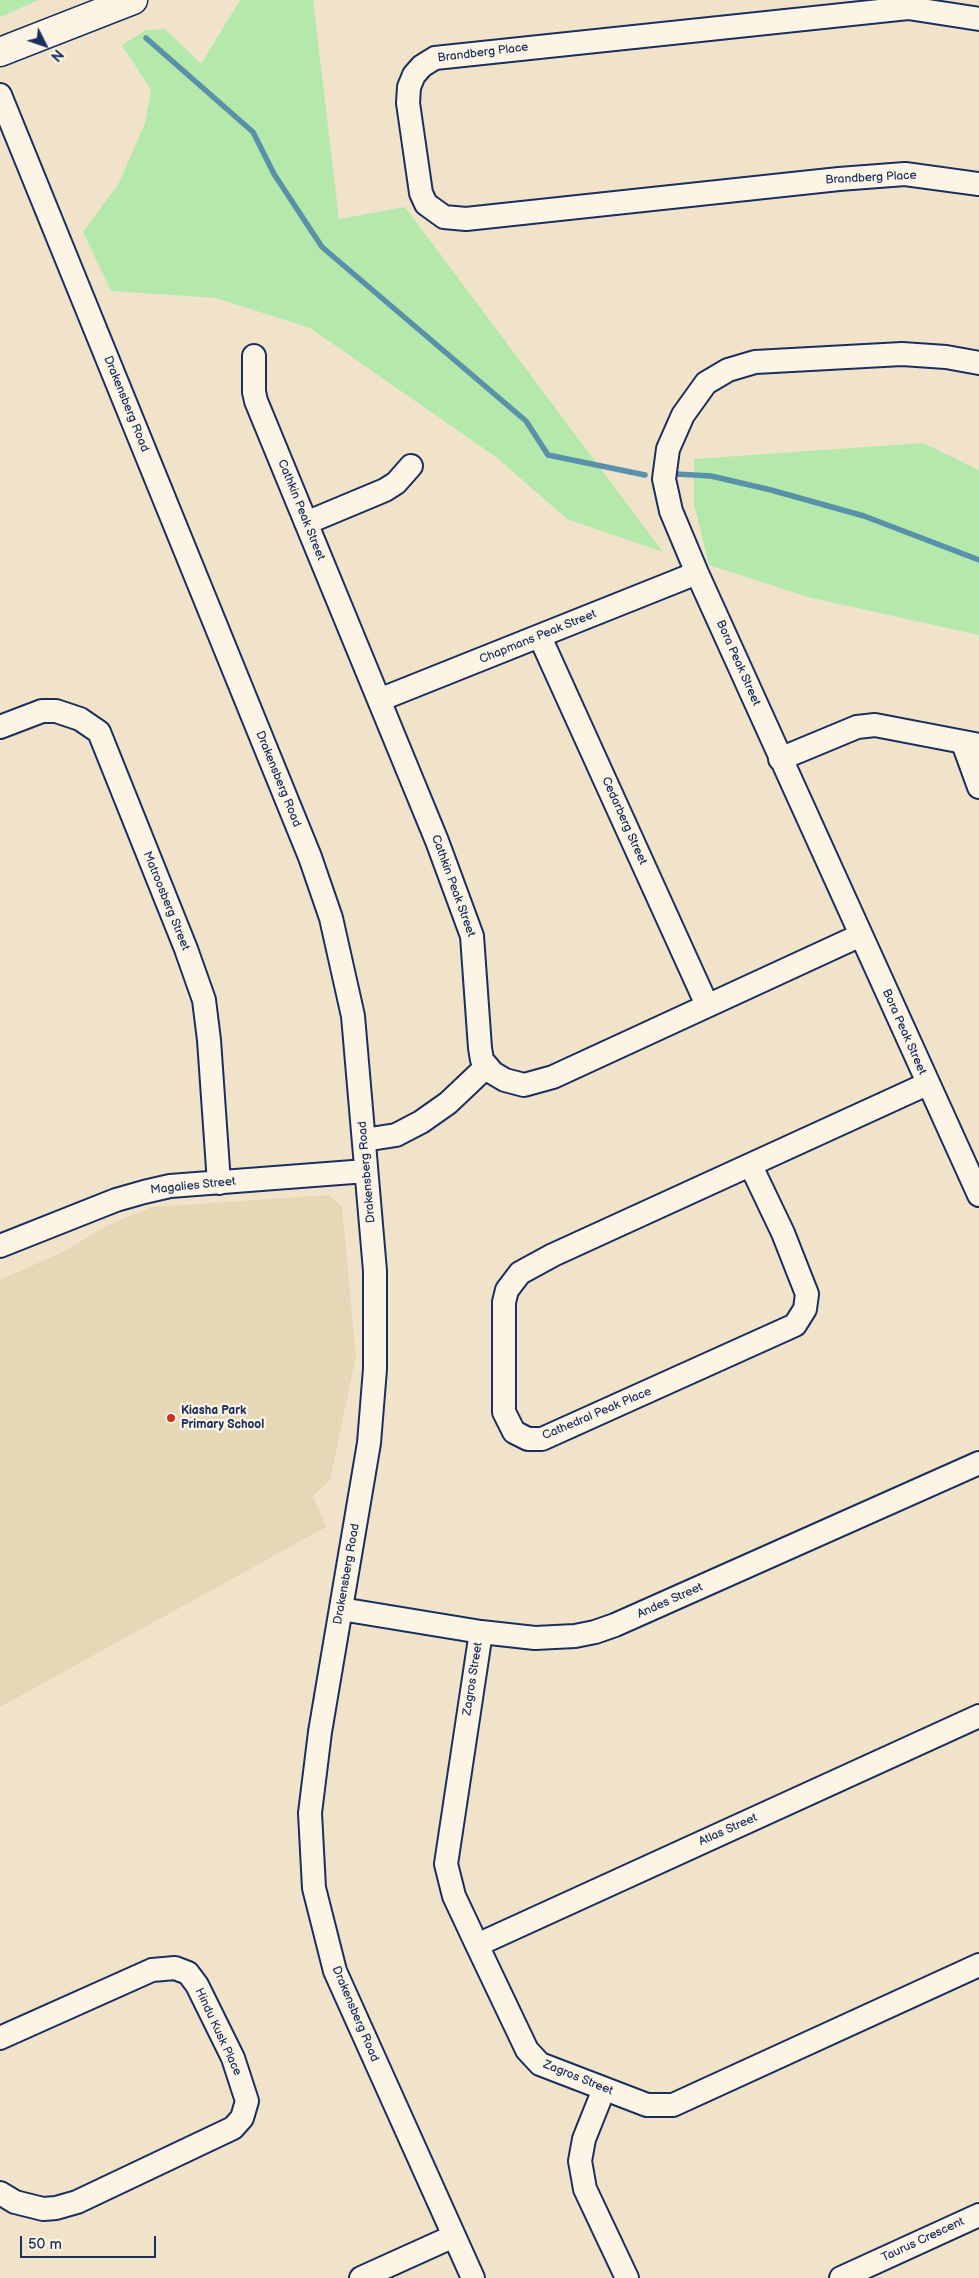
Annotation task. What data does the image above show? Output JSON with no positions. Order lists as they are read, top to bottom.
{
  "streets": {
    "street": [
      "Brandberg Place",
      "Drakensberg Road",
      "Cathkin Peak Street",
      "Chapmans Peak Street",
      "Bora Peak Street",
      "Cedarberg Street",
      "Matroosberg Street",
      "Magalies Street",
      "Cathedral Peak Place",
      "Andes Street",
      "Zagros Street",
      "Atlas Street",
      "Hindu Kusk Place",
      "Taurus Crescent"
    ]
  },
  "crossings": [
    ["Drakensberg Road", "Magalies Street"],
    ["Drakensberg Road", "Andes Street"],
    ["Cathkin Peak Street", "Chapmans Peak Street"],
    ["Chapmans Peak Street", "Bora Peak Street"],
    ["Chapmans Peak Street", "Cedarberg Street"],
    ["Bora Peak Street", "Cathedral Peak Place"],
    ["Matroosberg Street", "Magalies Street"],
    ["Andes Street", "Zagros Street"],
    ["Zagros Street", "Atlas Street"]
  ],
  "places": ["Kiasha Park Primary School"],
  "scale_bar": "50 m",
  "north": "bottom right"
}
